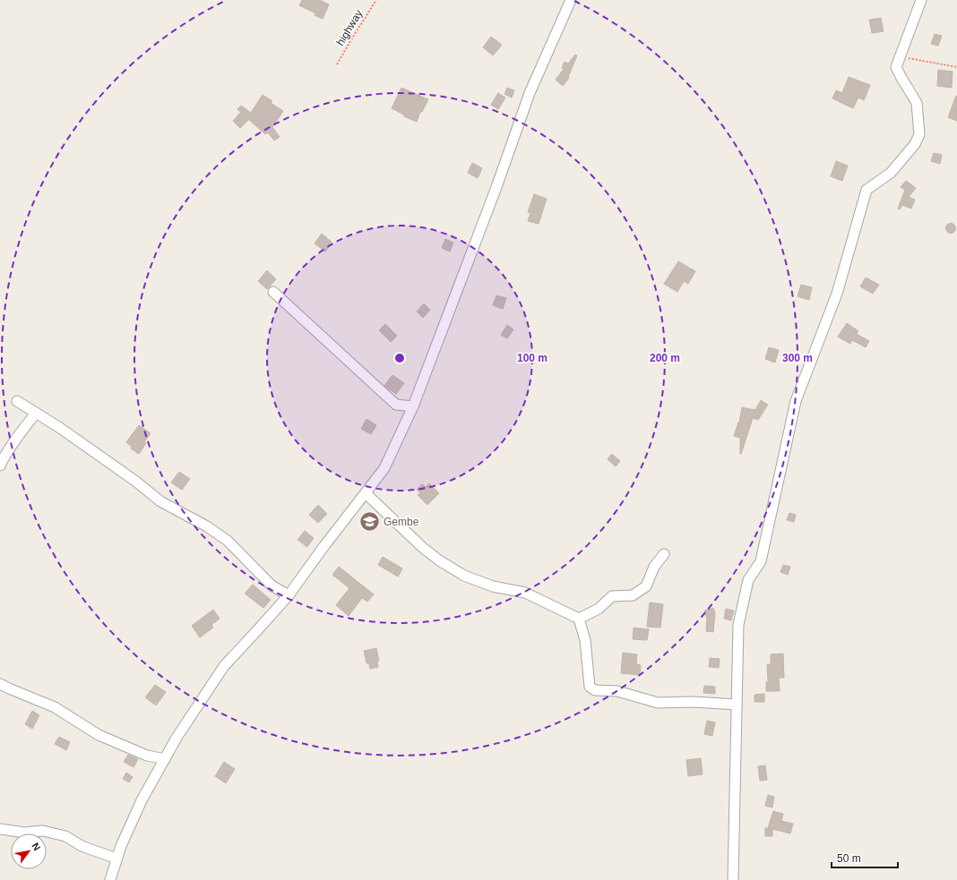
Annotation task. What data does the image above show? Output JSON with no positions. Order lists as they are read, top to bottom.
{
  "streets": {
    "path": ["highway"]
  },
  "places": {
    "school or university": ["Gembe"]
  },
  "scale_bar": "50 m",
  "north": "top right",
  "rings": ["100 m", "200 m", "300 m"]
}
